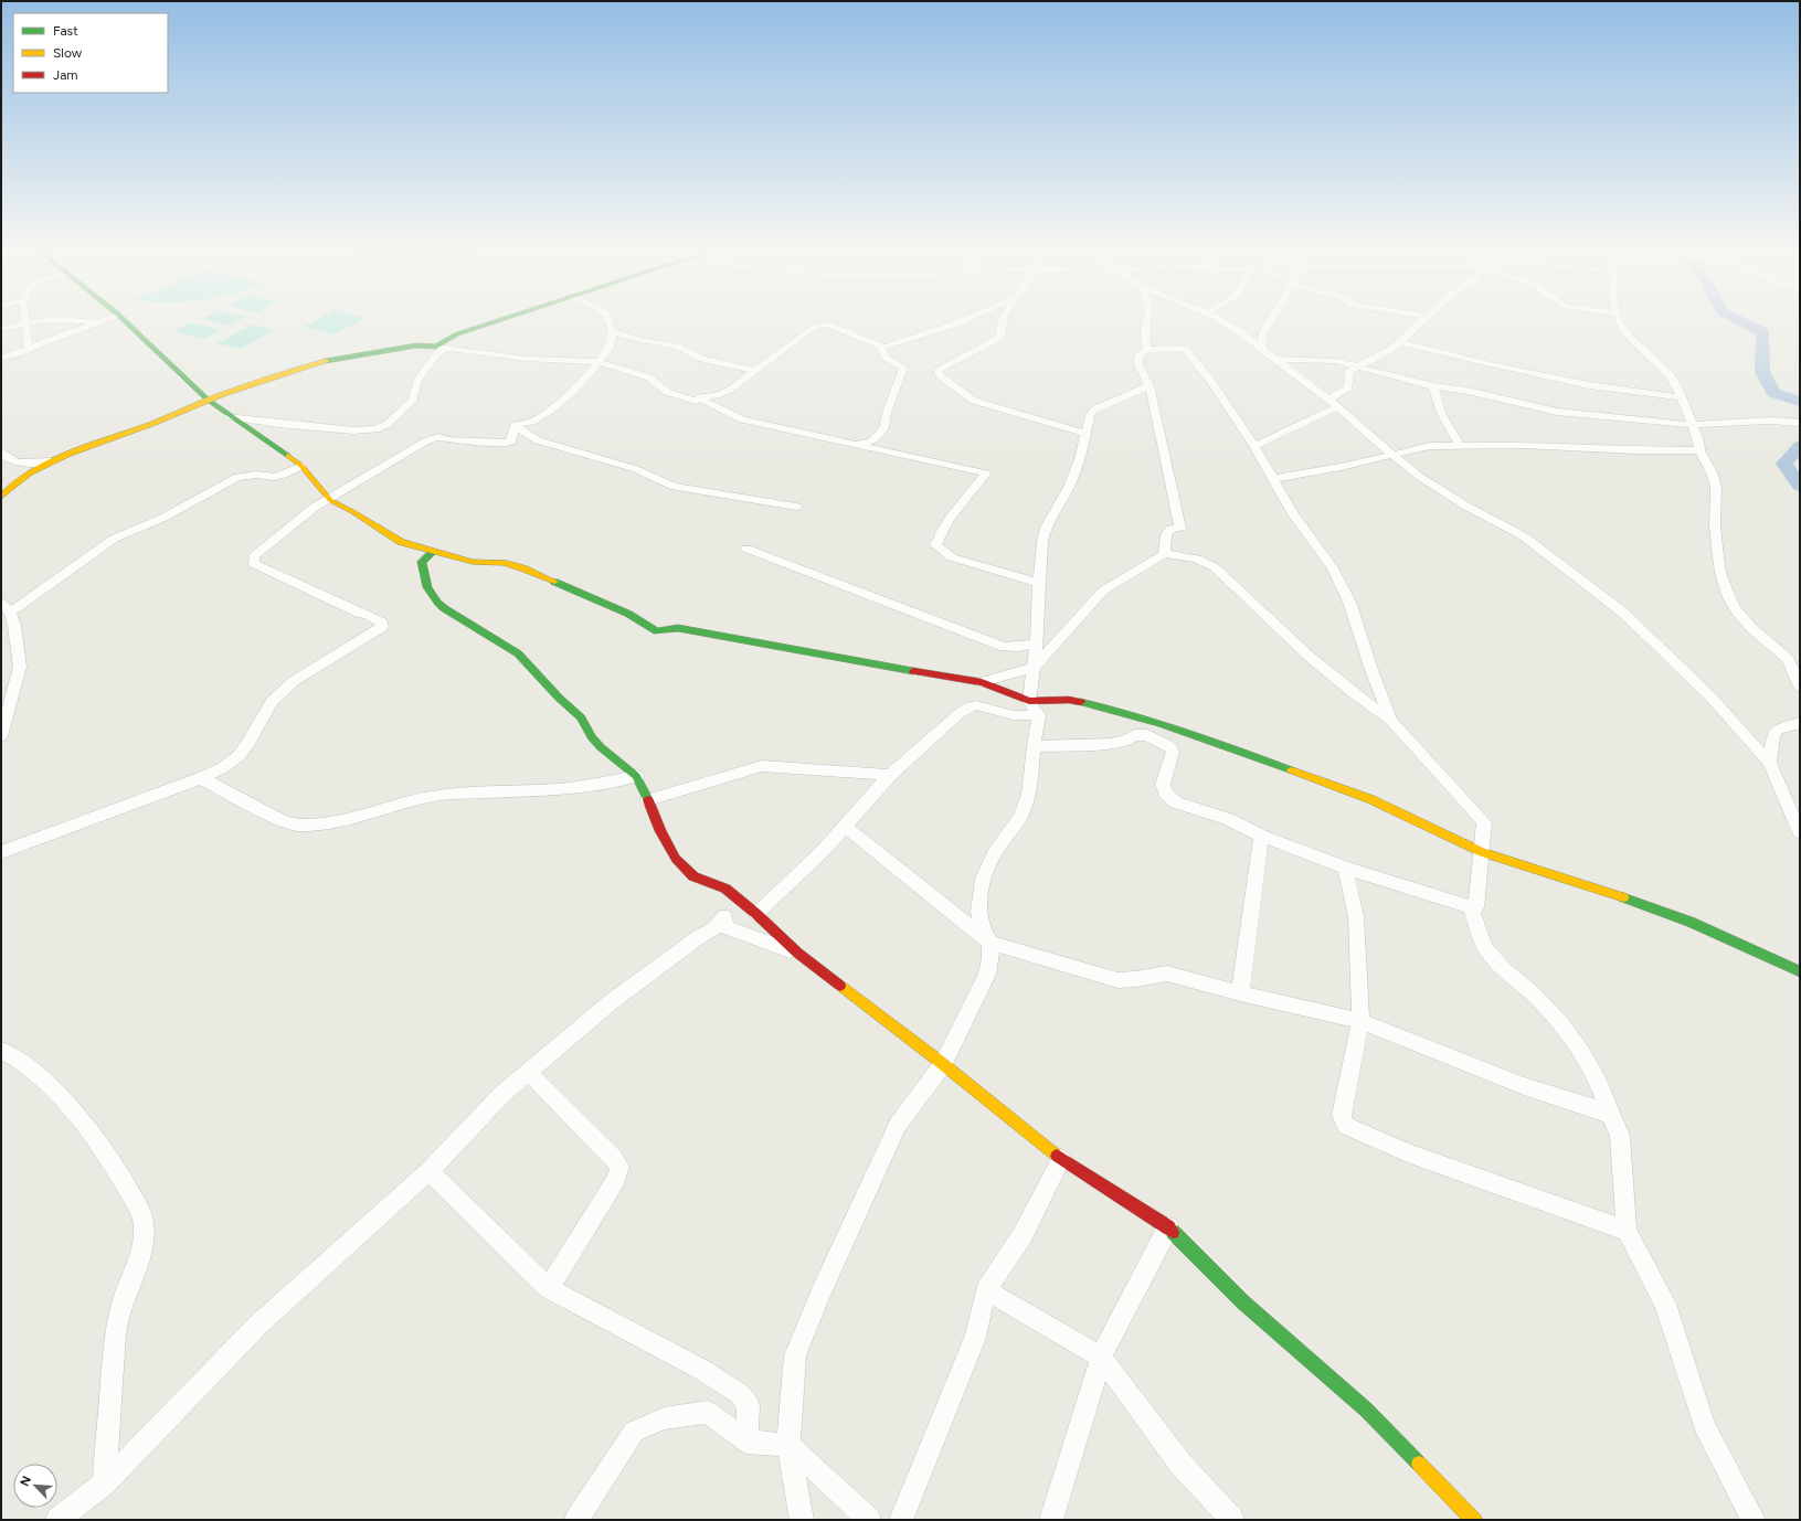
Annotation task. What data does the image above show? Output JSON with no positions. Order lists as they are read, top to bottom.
{
  "legend": ["Fast", "Slow", "Jam"],
  "north": "top left"
}
